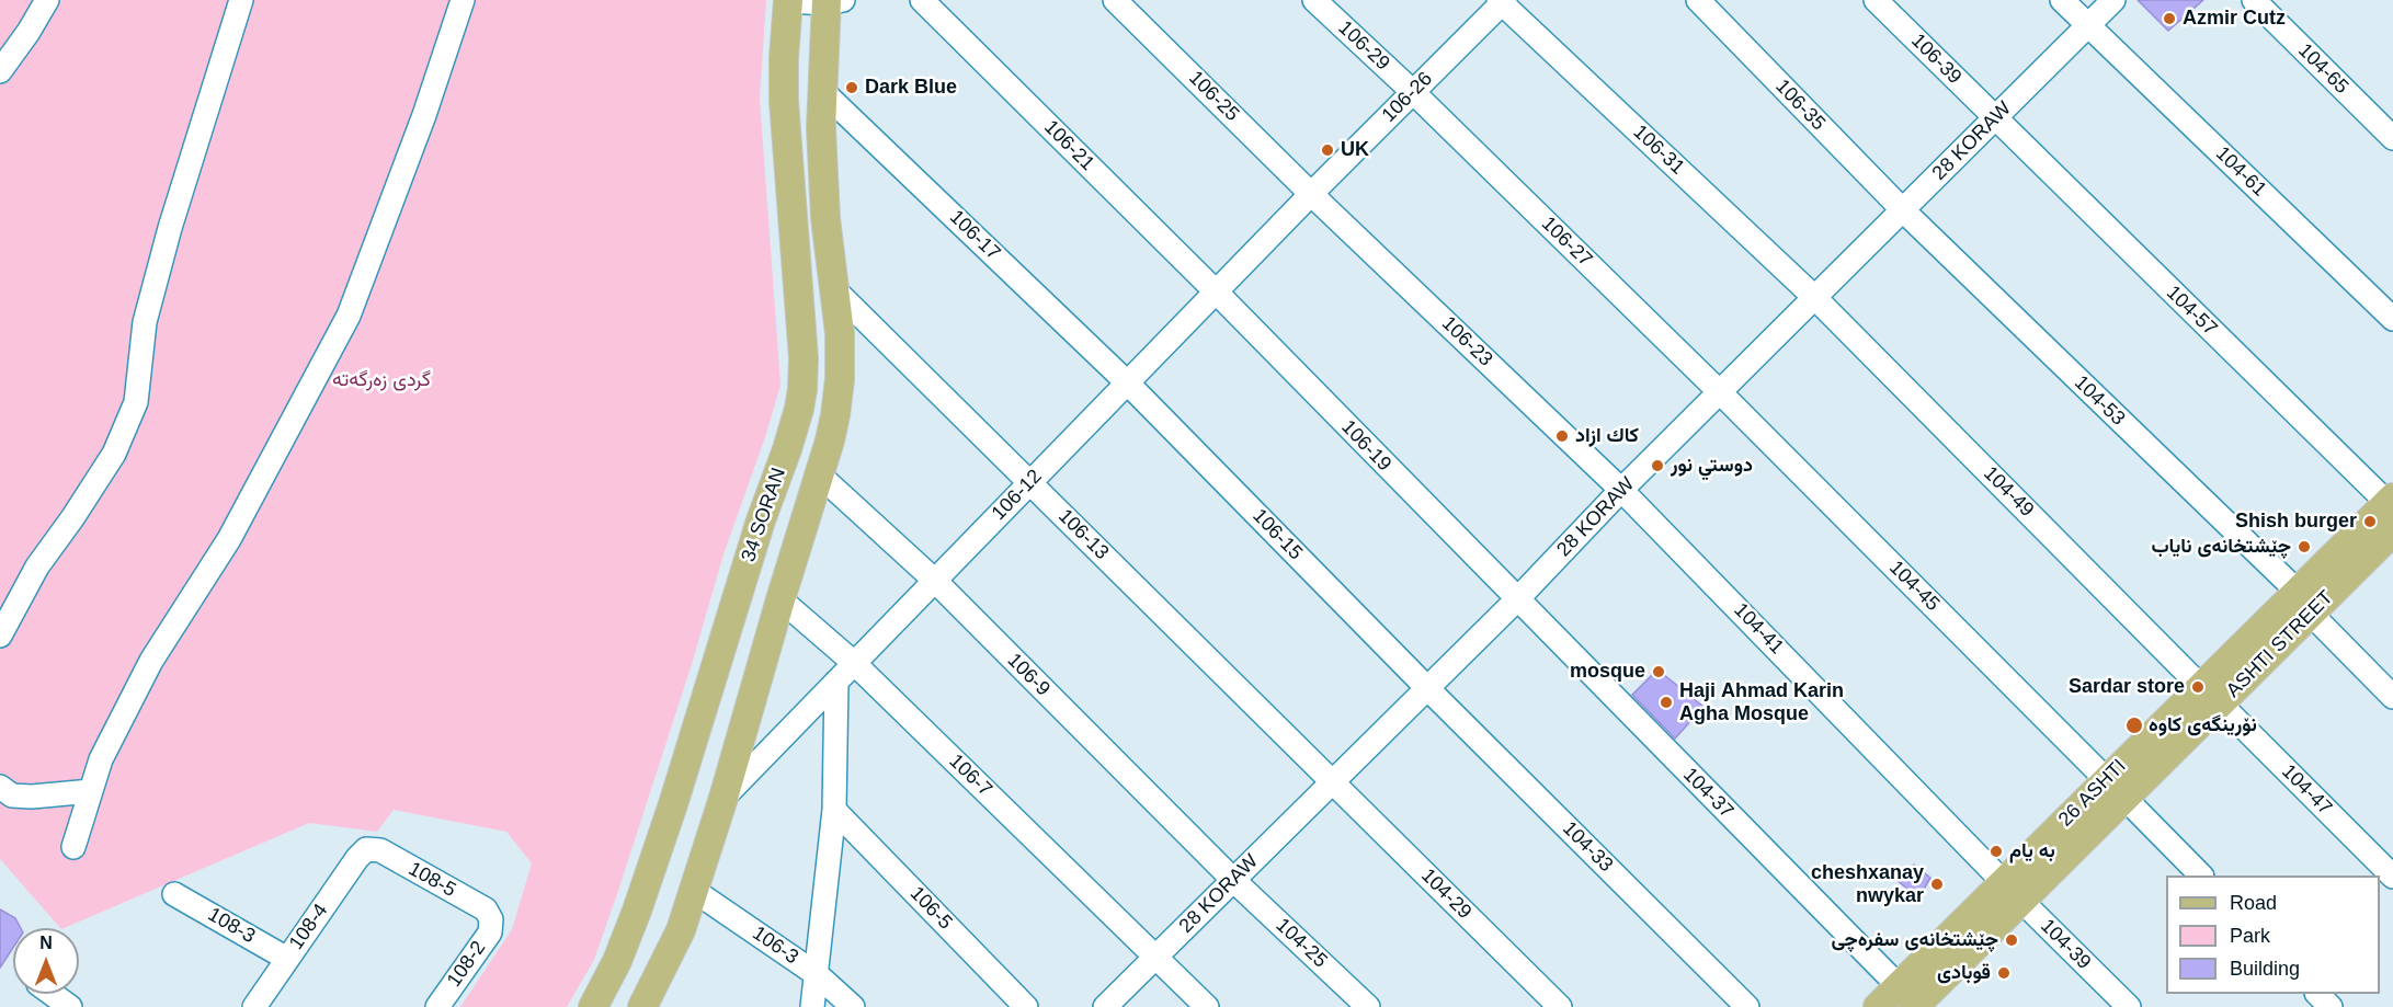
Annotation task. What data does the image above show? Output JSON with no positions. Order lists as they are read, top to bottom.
{
  "streets": {
    "main road": ["34 SORAN", "ASHTI STREET"],
    "street": [
      "106-29",
      "106-39",
      "104-65",
      "106-25",
      "106-26",
      "106-35",
      "28 KORAW",
      "106-21",
      "106-31",
      "104-61",
      "106-17",
      "106-27",
      "104-57",
      "106-23",
      "104-53",
      "106-19",
      "104-49",
      "106-12",
      "106-13",
      "106-15",
      "104-45",
      "104-41",
      "106-9",
      "106-7",
      "104-47",
      "104-37",
      "104-33",
      "108-5",
      "104-29",
      "106-5",
      "108-3",
      "108-4",
      "104-25",
      "104-39",
      "106-3",
      "108-2"
    ]
  },
  "crossings": [
    ["106-29", "106-26"],
    ["106-29", "106-27"],
    ["106-39", "28 KORAW"],
    ["106-39", "104-57"],
    ["106-25", "106-26"],
    ["106-25", "106-23"],
    ["106-25", "106-12"],
    ["106-26", "106-31"],
    ["106-26", "106-27"],
    ["106-26", "106-23"],
    ["106-26", "106-12"],
    ["106-35", "28 KORAW"],
    ["106-35", "104-53"],
    ["28 KORAW", "106-31"],
    ["28 KORAW", "104-61"],
    ["28 KORAW", "106-27"],
    ["28 KORAW", "104-57"],
    ["28 KORAW", "106-23"],
    ["28 KORAW", "104-53"],
    ["28 KORAW", "106-19"],
    ["28 KORAW", "104-49"],
    ["28 KORAW", "106-13"],
    ["28 KORAW", "106-15"],
    ["28 KORAW", "104-45"],
    ["28 KORAW", "104-41"],
    ["28 KORAW", "106-9"],
    ["28 KORAW", "106-7"],
    ["28 KORAW", "104-37"],
    ["28 KORAW", "104-33"],
    ["28 KORAW", "104-29"],
    ["28 KORAW", "104-25"],
    ["106-21", "106-19"],
    ["106-21", "106-12"],
    ["106-31", "104-49"],
    ["106-17", "106-12"],
    ["106-17", "34 SORAN"],
    ["106-17", "106-15"],
    ["106-27", "104-45"],
    ["106-23", "106-12"],
    ["106-23", "104-41"],
    ["104-53", "ASHTI STREET"],
    ["106-19", "106-12"],
    ["106-19", "104-37"],
    ["104-49", "ASHTI STREET"],
    ["104-49", "104-47"],
    ["106-12", "34 SORAN"],
    ["106-12", "106-13"],
    ["106-12", "106-15"],
    ["106-12", "106-9"],
    ["106-12", "106-7"],
    ["34 SORAN", "106-13"],
    ["34 SORAN", "106-9"],
    ["34 SORAN", "106-7"],
    ["34 SORAN", "106-3"],
    ["106-13", "104-29"],
    ["106-15", "104-33"],
    ["104-45", "ASHTI STREET"],
    ["104-41", "ASHTI STREET"],
    ["104-41", "104-39"],
    ["ASHTI STREET", "104-47"],
    ["ASHTI STREET", "104-37"],
    ["ASHTI STREET", "104-39"],
    ["106-9", "104-25"],
    ["108-5", "108-4"],
    ["108-5", "108-2"],
    ["108-3", "108-4"]
  ],
  "parks": ["گردی زەرگەتە"],
  "places": [
    "Azmir Cutz",
    "Dark Blue",
    "UK",
    "كاك ازاد",
    "دوستي نور",
    "Shish burger",
    "چێشتخانەی نایاب",
    "mosque",
    "Sardar store",
    "Haji Ahmad Karin Agha Mosque",
    "نۆرینگەی کاوە",
    "به يام",
    "cheshxanay nwykar",
    "چێشتخانەی سفرەچی",
    "قوبادی"
  ],
  "legend": ["Road", "Park", "Building"],
  "north": "top"
}
